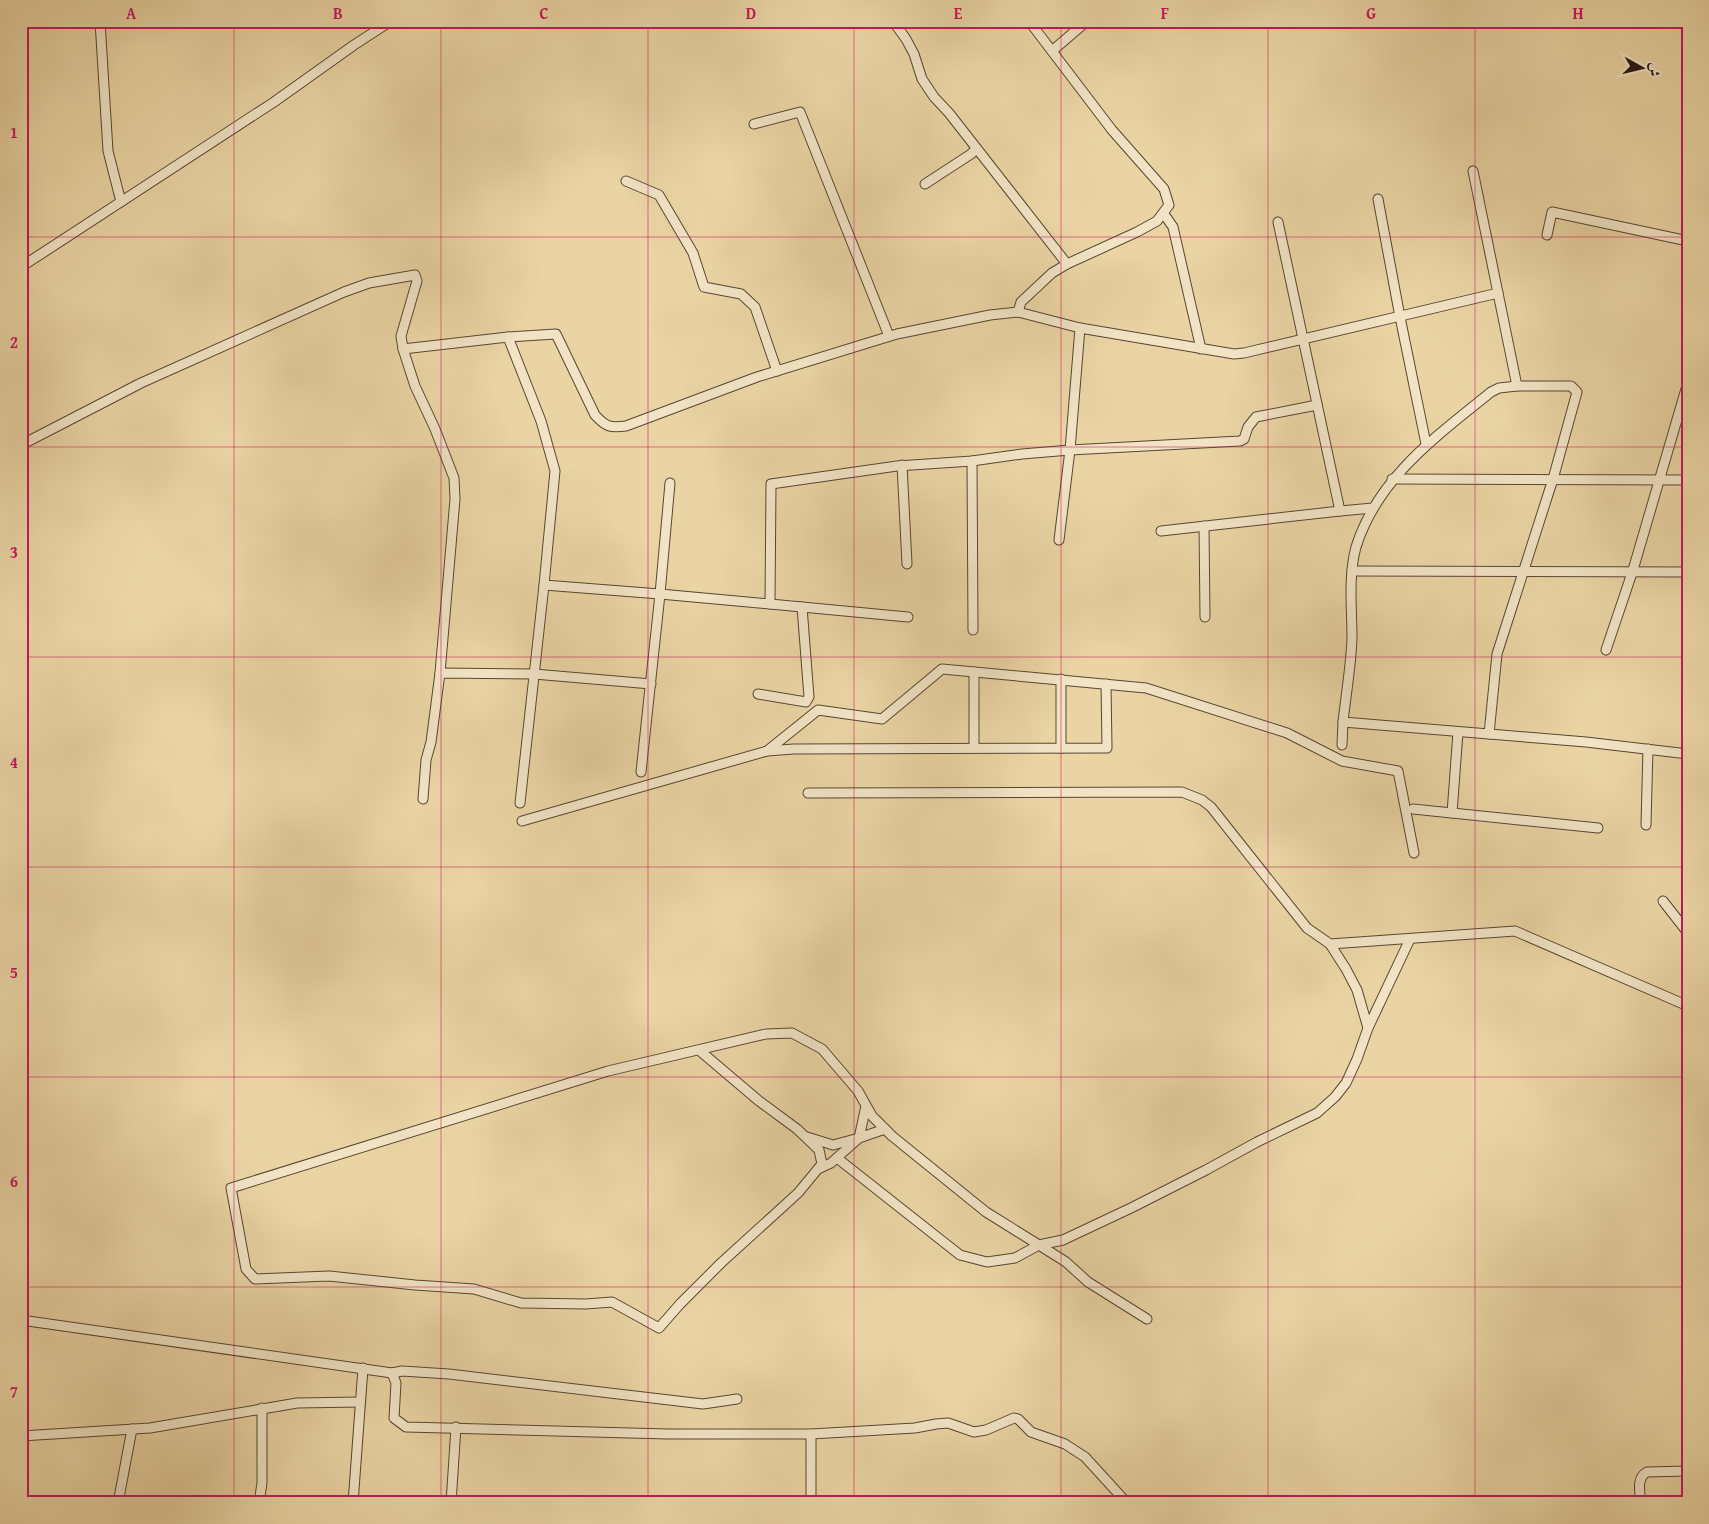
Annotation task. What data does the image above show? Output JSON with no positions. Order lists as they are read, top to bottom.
{
  "north": "right",
  "grid": {
    "columns": [
      "A",
      "B",
      "C",
      "D",
      "E",
      "F",
      "G",
      "H"
    ],
    "rows": [
      "1",
      "2",
      "3",
      "4",
      "5",
      "6",
      "7"
    ]
  }
}
